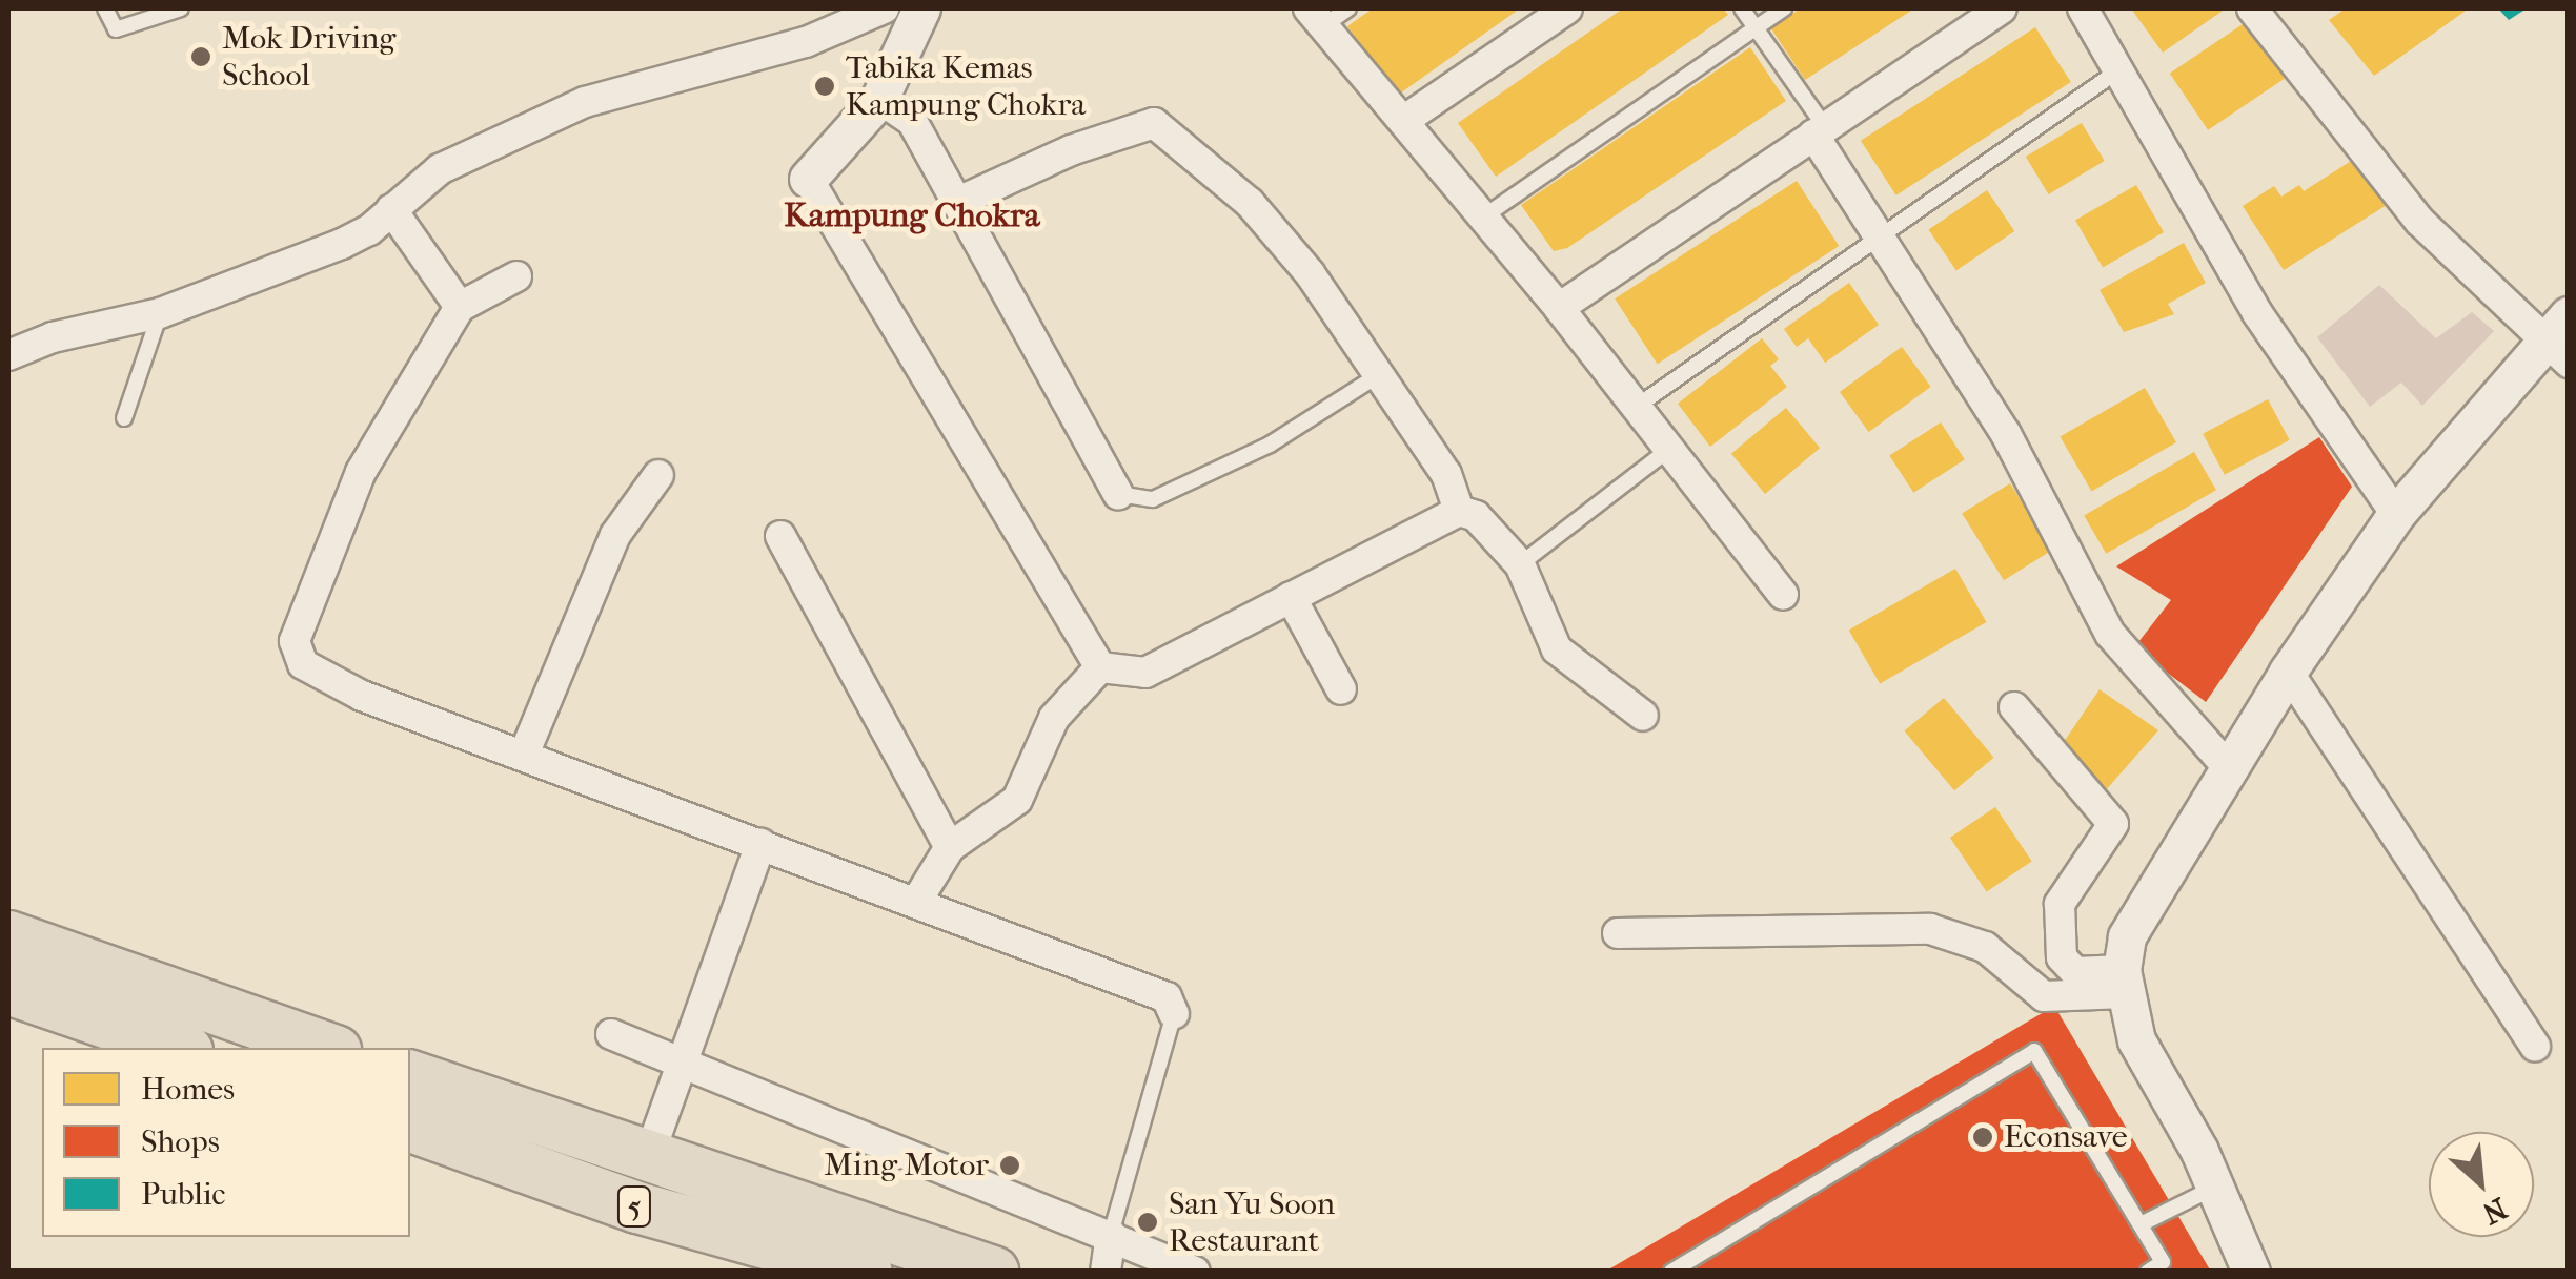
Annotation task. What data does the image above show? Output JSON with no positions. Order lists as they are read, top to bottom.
{
  "streets": {
    "highway": ["5"]
  },
  "districts": ["Kampung Chokra"],
  "places": [
    "Mok Driving School",
    "Tabika Kemas Kampung Chokra",
    "Econsave",
    "Ming Motor",
    "San Yu Soon Restaurant"
  ],
  "legend": ["Homes", "Shops", "Public"],
  "north": "bottom right"
}
